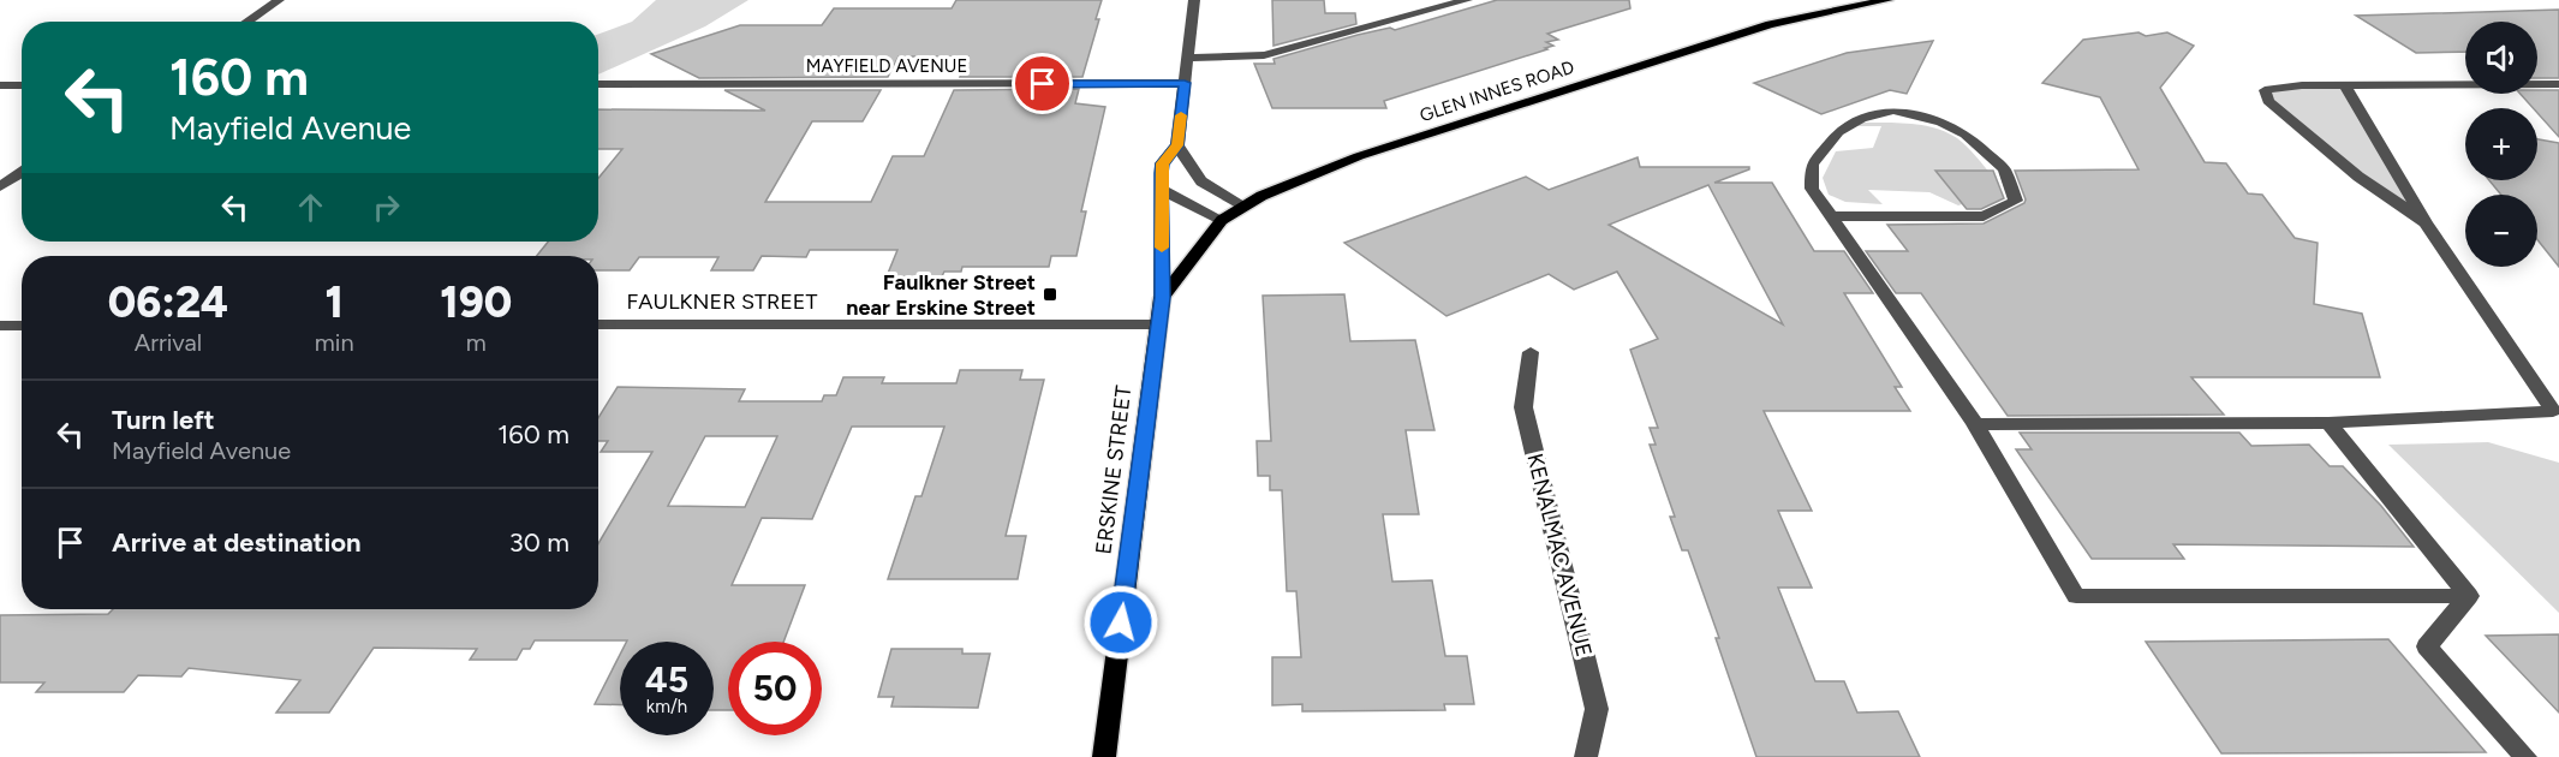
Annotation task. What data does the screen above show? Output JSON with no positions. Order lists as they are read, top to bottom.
{
  "streets": {
    "main road": ["GLEN INNES ROAD", "ERSKINE STREET"],
    "street": ["MAYFIELD AVENUE", "FAULKNER STREET", "KENALMAC AVENUE"]
  },
  "crossings": [
    ["MAYFIELD AVENUE", "ERSKINE STREET"],
    ["GLEN INNES ROAD", "ERSKINE STREET"],
    ["FAULKNER STREET", "ERSKINE STREET"]
  ],
  "places": {
    "transit": ["Faulkner Street near Erskine Street"]
  },
  "page": {
    "map_buttons": ["+", "−"],
    "turn": ["160 m", "Mayfield Avenue"],
    "eta": [
      "06:24",
      "Arrival",
      "1",
      "min",
      "190",
      "m"
    ],
    "list": [
      {
        "name": "Turn left",
        "note": "Mayfield Avenue",
        "value": "160 m"
      },
      {
        "name": "Arrive at destination",
        "value": "30 m"
      }
    ],
    "speed": "45 km/h",
    "limit": "50"
  }
}
